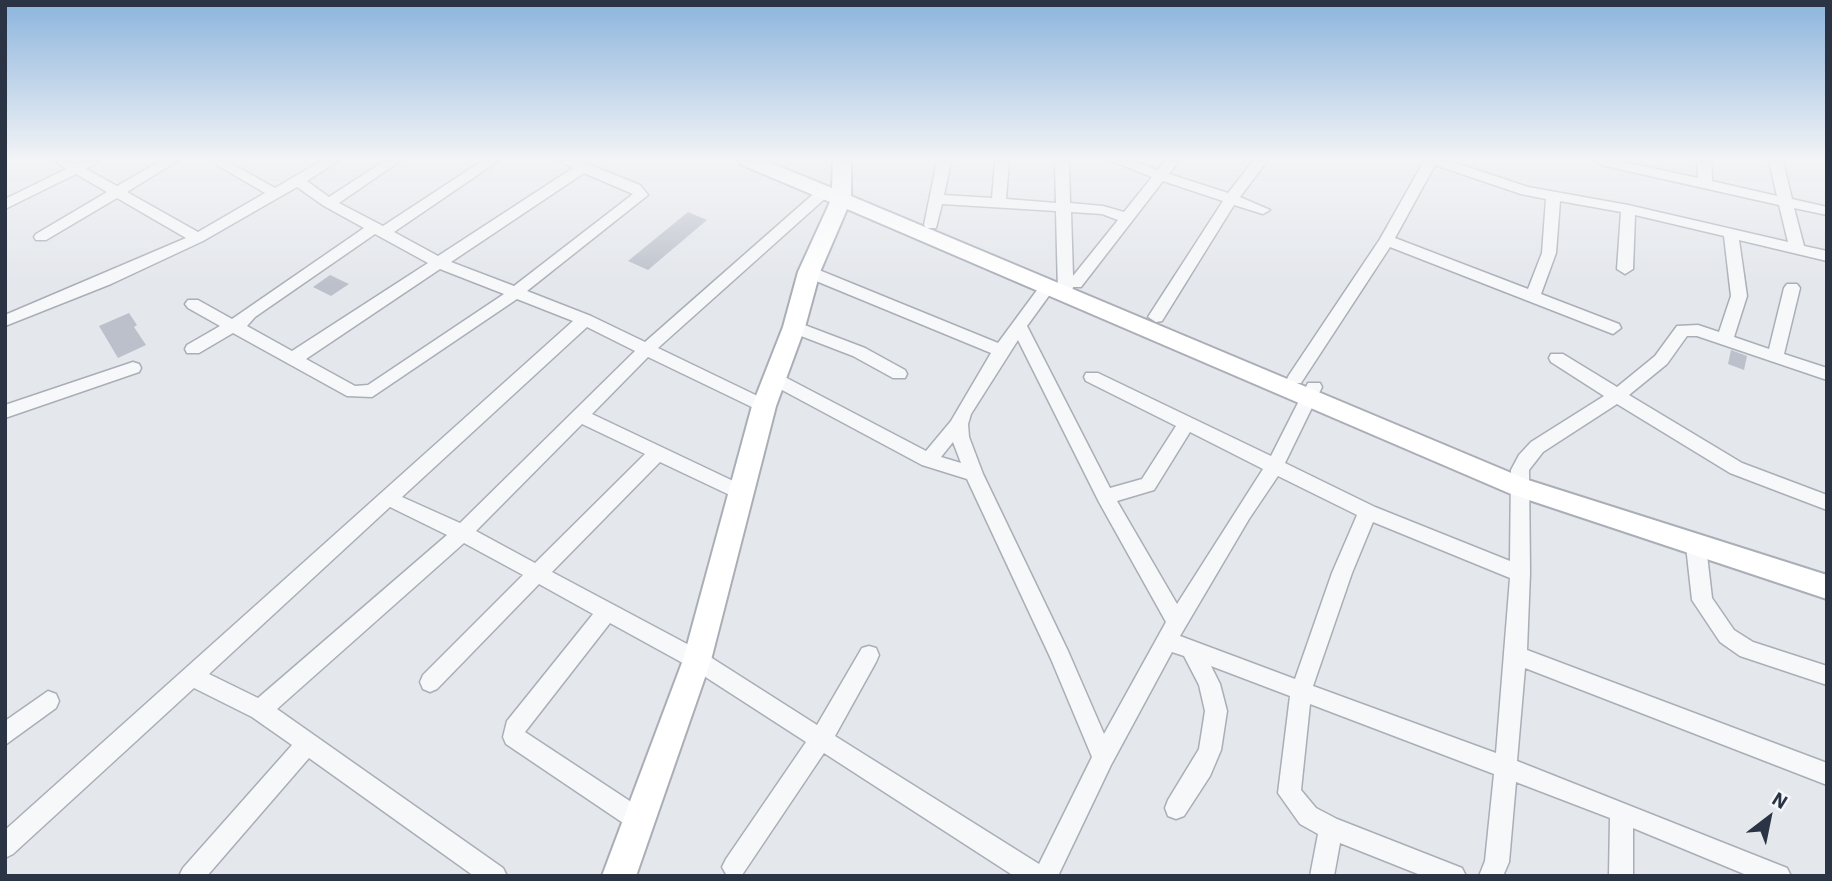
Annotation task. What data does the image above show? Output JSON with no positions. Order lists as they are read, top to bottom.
{
  "north": "top right"
}
